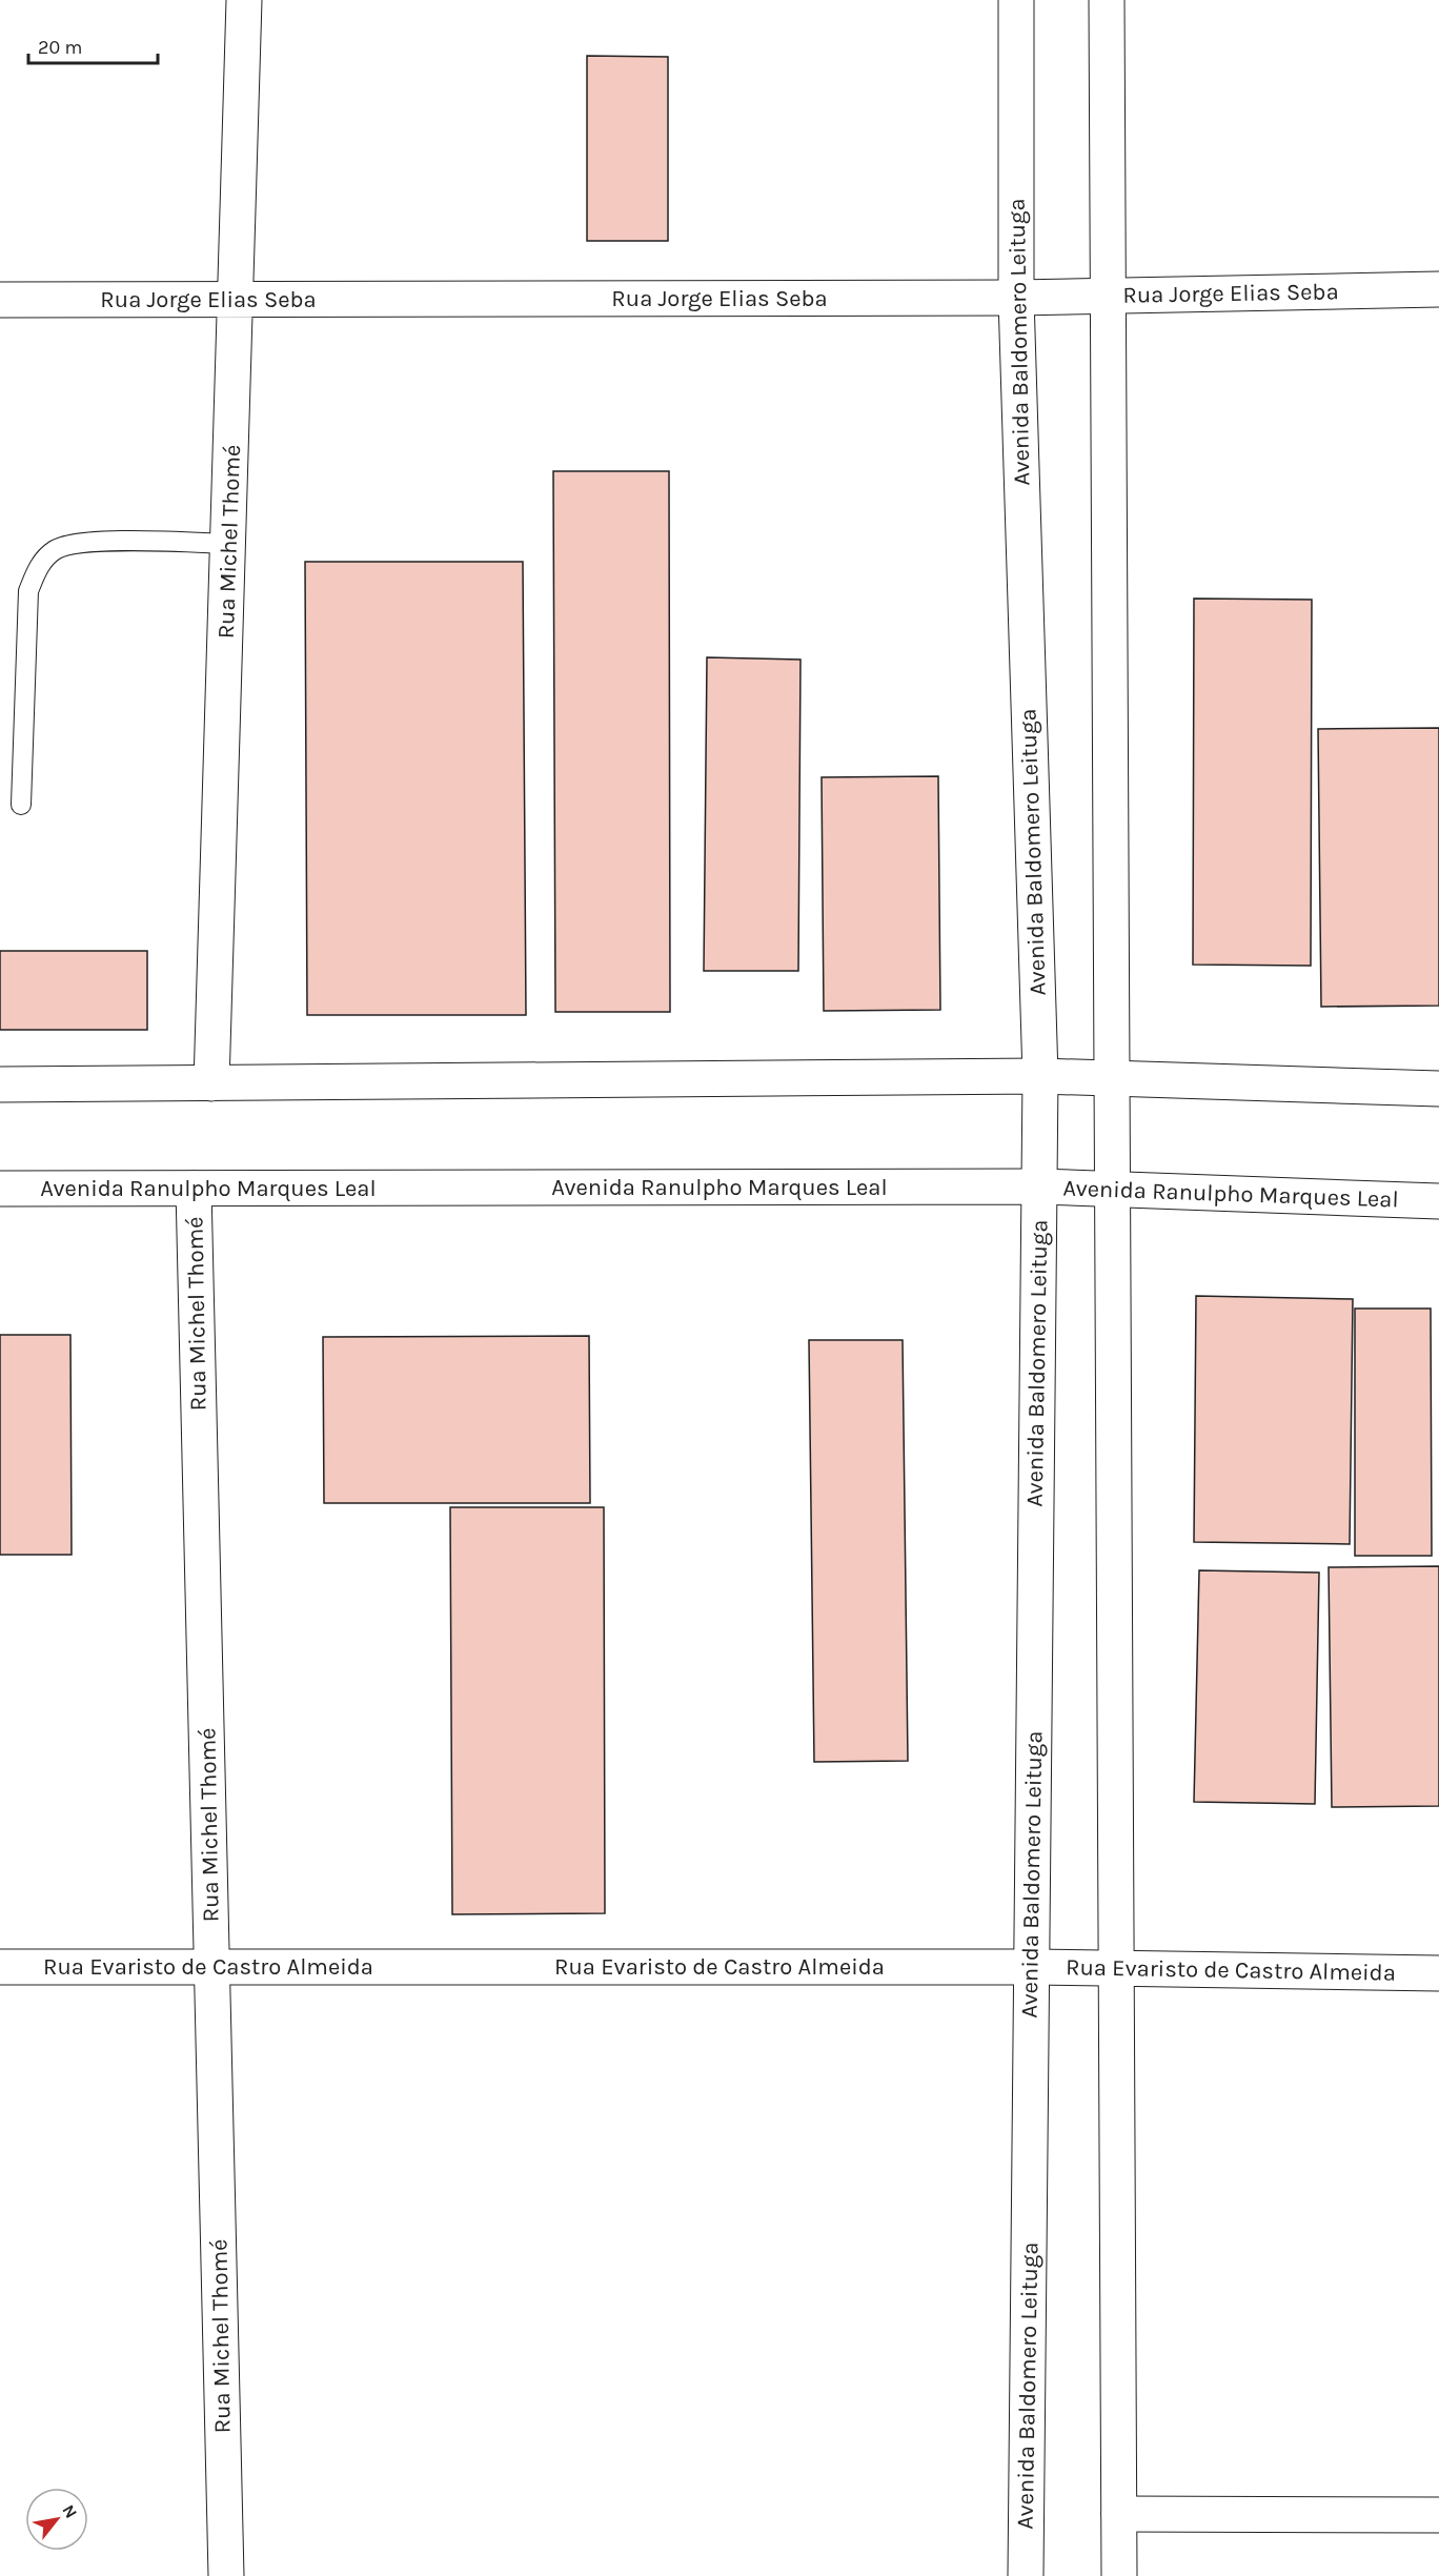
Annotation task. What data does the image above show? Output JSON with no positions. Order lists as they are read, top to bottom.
{
  "streets": {
    "main road": [
      "Rua Jorge Elias Seba",
      "Avenida Baldomero Leituga",
      "Rua Michel Thomé",
      "Avenida Ranulpho Marques Leal",
      "Rua Evaristo de Castro Almeida"
    ]
  },
  "crossings": [
    ["Rua Jorge Elias Seba", "Avenida Baldomero Leituga"],
    ["Rua Jorge Elias Seba", "Rua Michel Thomé"],
    ["Avenida Baldomero Leituga", "Avenida Ranulpho Marques Leal"],
    ["Avenida Baldomero Leituga", "Rua Evaristo de Castro Almeida"],
    ["Rua Michel Thomé", "Avenida Ranulpho Marques Leal"],
    ["Rua Michel Thomé", "Rua Evaristo de Castro Almeida"]
  ],
  "scale_bar": "20 m",
  "north": "top right"
}
